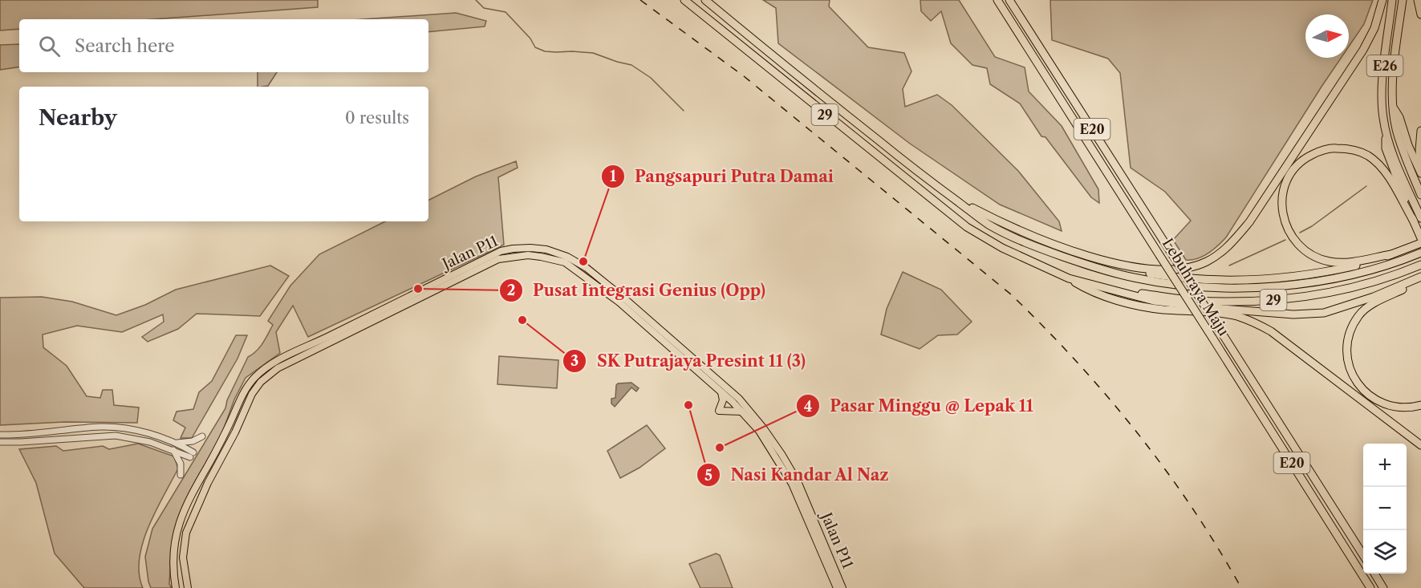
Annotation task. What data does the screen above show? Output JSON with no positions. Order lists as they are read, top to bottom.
{
  "streets": {
    "highway": [
      "E26",
      "29",
      "E20",
      "Lebuhraya Maju"
    ],
    "main road": ["Jalan P11"]
  },
  "places": [
    "Pangsapuri Putra Damai",
    "Pusat Integrasi Genius (Opp)",
    "SK Putrajaya Presint 11 (3)",
    "Nasi Kandar Al Naz",
    "Pasar Minggu @ Lepak 11"
  ],
  "north": "right",
  "page": {
    "search": "Search here",
    "heading": ["Nearby", "0 results"],
    "map_buttons": ["+", "−"]
  }
}
